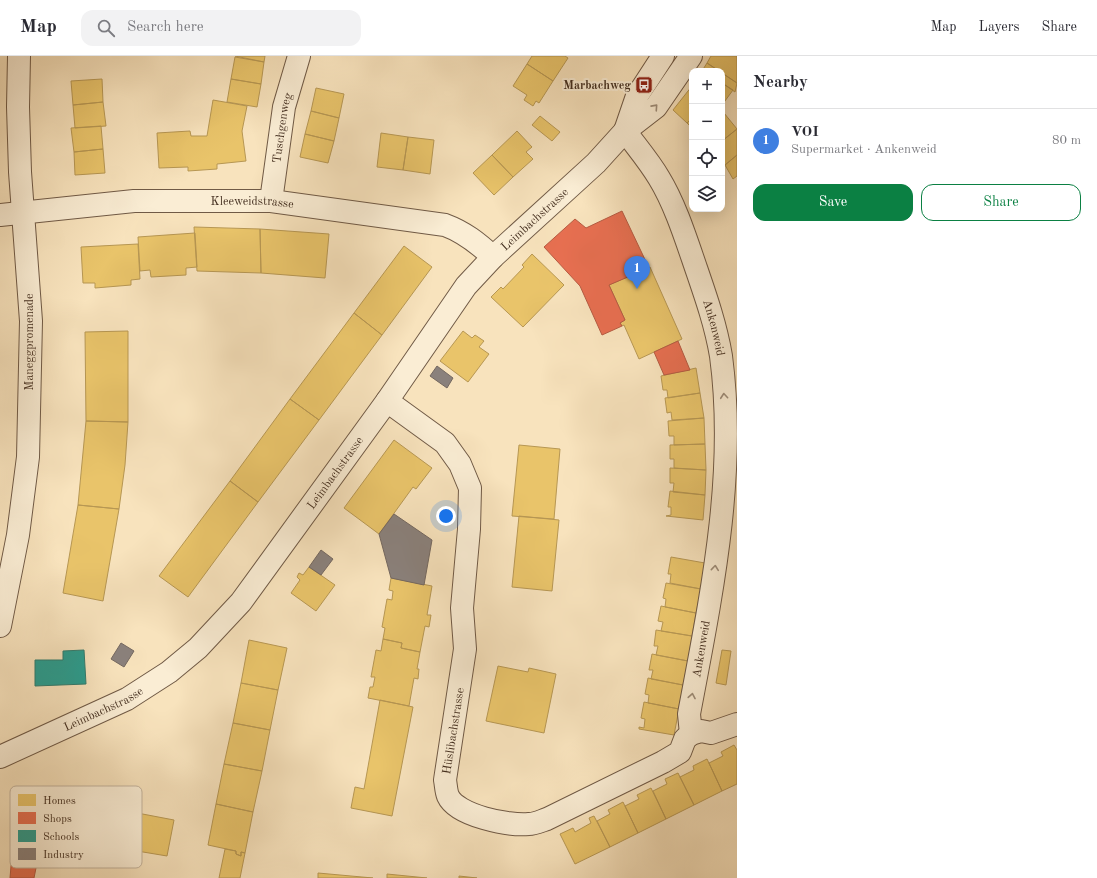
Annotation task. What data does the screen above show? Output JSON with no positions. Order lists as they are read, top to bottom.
{
  "streets": {
    "street": [
      "Tuschgenweg",
      "Kleeweidstrasse",
      "Leimbachstrasse",
      "Ankenweid",
      "Maneggpromenade",
      "Hüslibachstrasse"
    ]
  },
  "crossings": [
    ["Tuschgenweg", "Kleeweidstrasse"],
    ["Kleeweidstrasse", "Leimbachstrasse"],
    ["Kleeweidstrasse", "Maneggpromenade"],
    ["Leimbachstrasse", "Ankenweid"],
    ["Leimbachstrasse", "Hüslibachstrasse"],
    ["Ankenweid", "Hüslibachstrasse"]
  ],
  "one_way": ["Ankenweid"],
  "places": {
    "bus stop": ["Marbachweg"]
  },
  "legend": [
    "Homes",
    "Shops",
    "Schools",
    "Industry"
  ],
  "page": {
    "header": "Map",
    "search": "Search here",
    "nav": ["Map", "Layers", "Share"],
    "heading": "Nearby",
    "map_buttons": ["+", "−"],
    "list": [
      {
        "mark": "1",
        "name": "VOI",
        "note": "Supermarket · Ankenweid",
        "value": "80 m"
      }
    ],
    "buttons": ["Save", "Share"],
    "pins": "1"
  }
}
